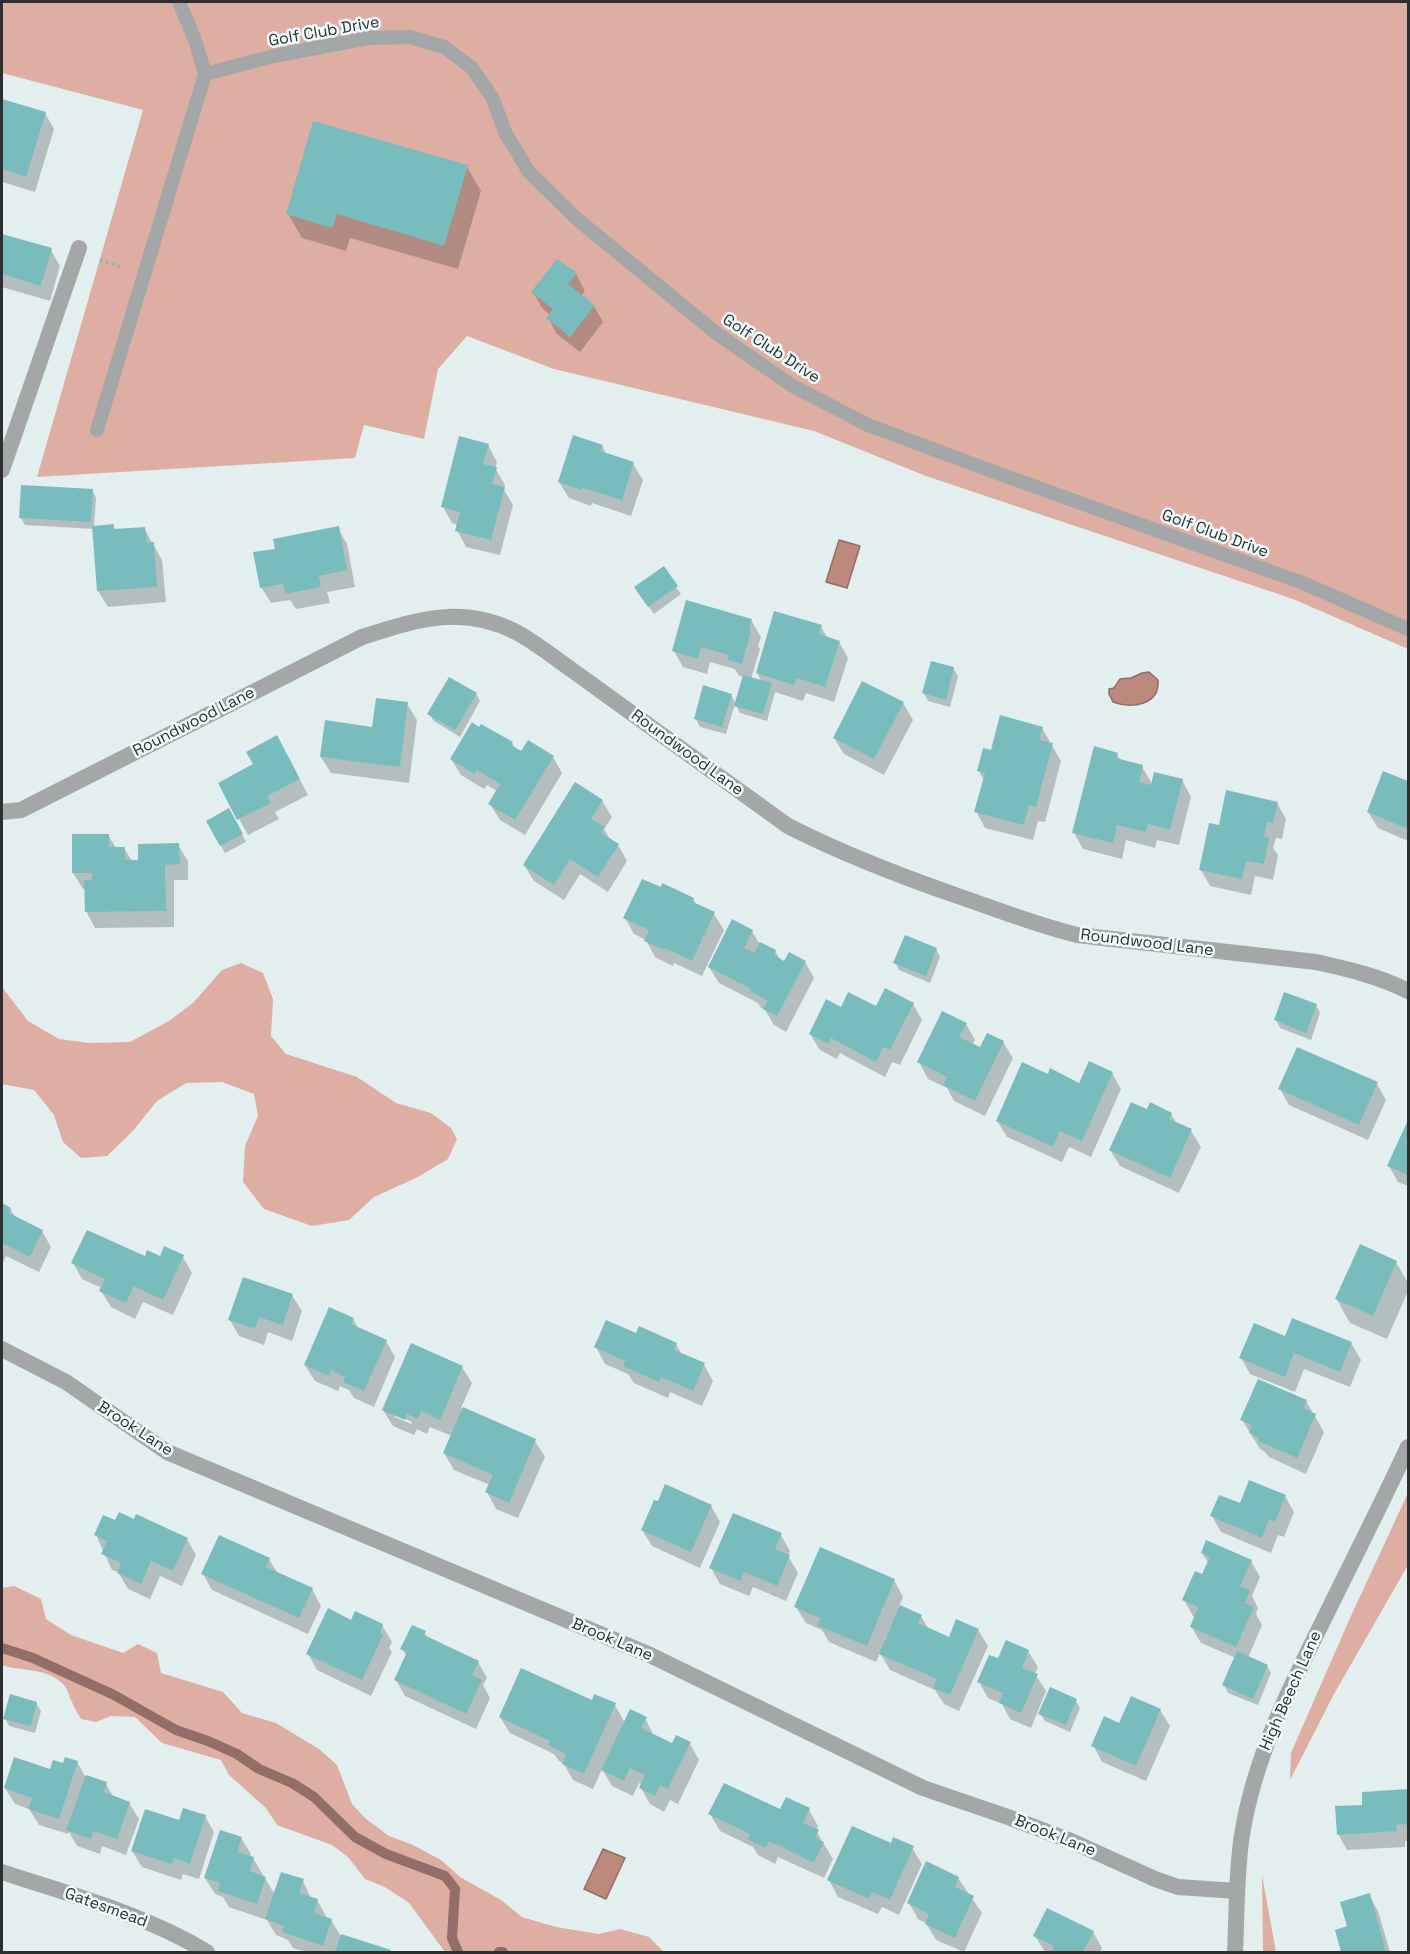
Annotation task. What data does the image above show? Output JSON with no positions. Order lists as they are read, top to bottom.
{
  "streets": {
    "street": [
      "Roundwood Lane",
      "Brook Lane",
      "High Beech Lane",
      "Gatesmead"
    ],
    "lane": ["Golf Club Drive"]
  },
  "crossings": [
    ["Brook Lane", "High Beech Lane"]
  ]
}
